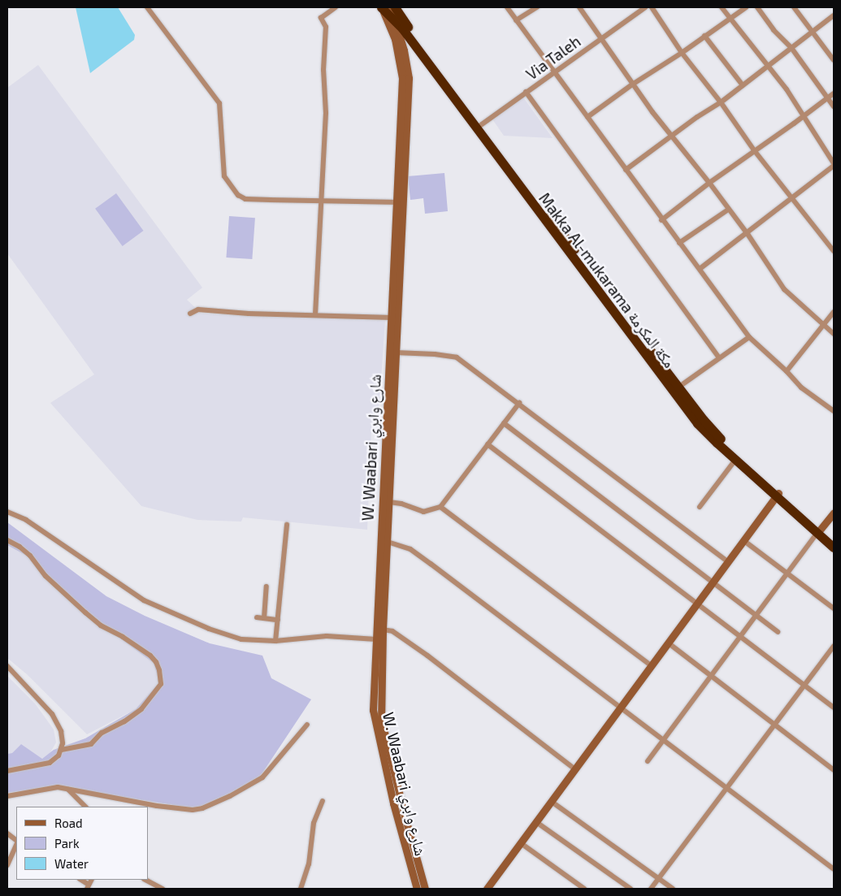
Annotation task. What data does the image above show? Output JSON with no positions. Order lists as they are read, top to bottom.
{
  "streets": {
    "highway": ["Makka Al-mukarama مكة المكرمة"],
    "main road": ["W. Waabari شارع وابري"],
    "street": ["Via Taleh"]
  },
  "crossings": [
    ["Via Taleh", "Makka Al-mukarama مكة المكرمة"],
    ["Makka Al-mukarama مكة المكرمة", "W. Waabari شارع وابري"]
  ],
  "legend": ["Road", "Park", "Water"]
}
